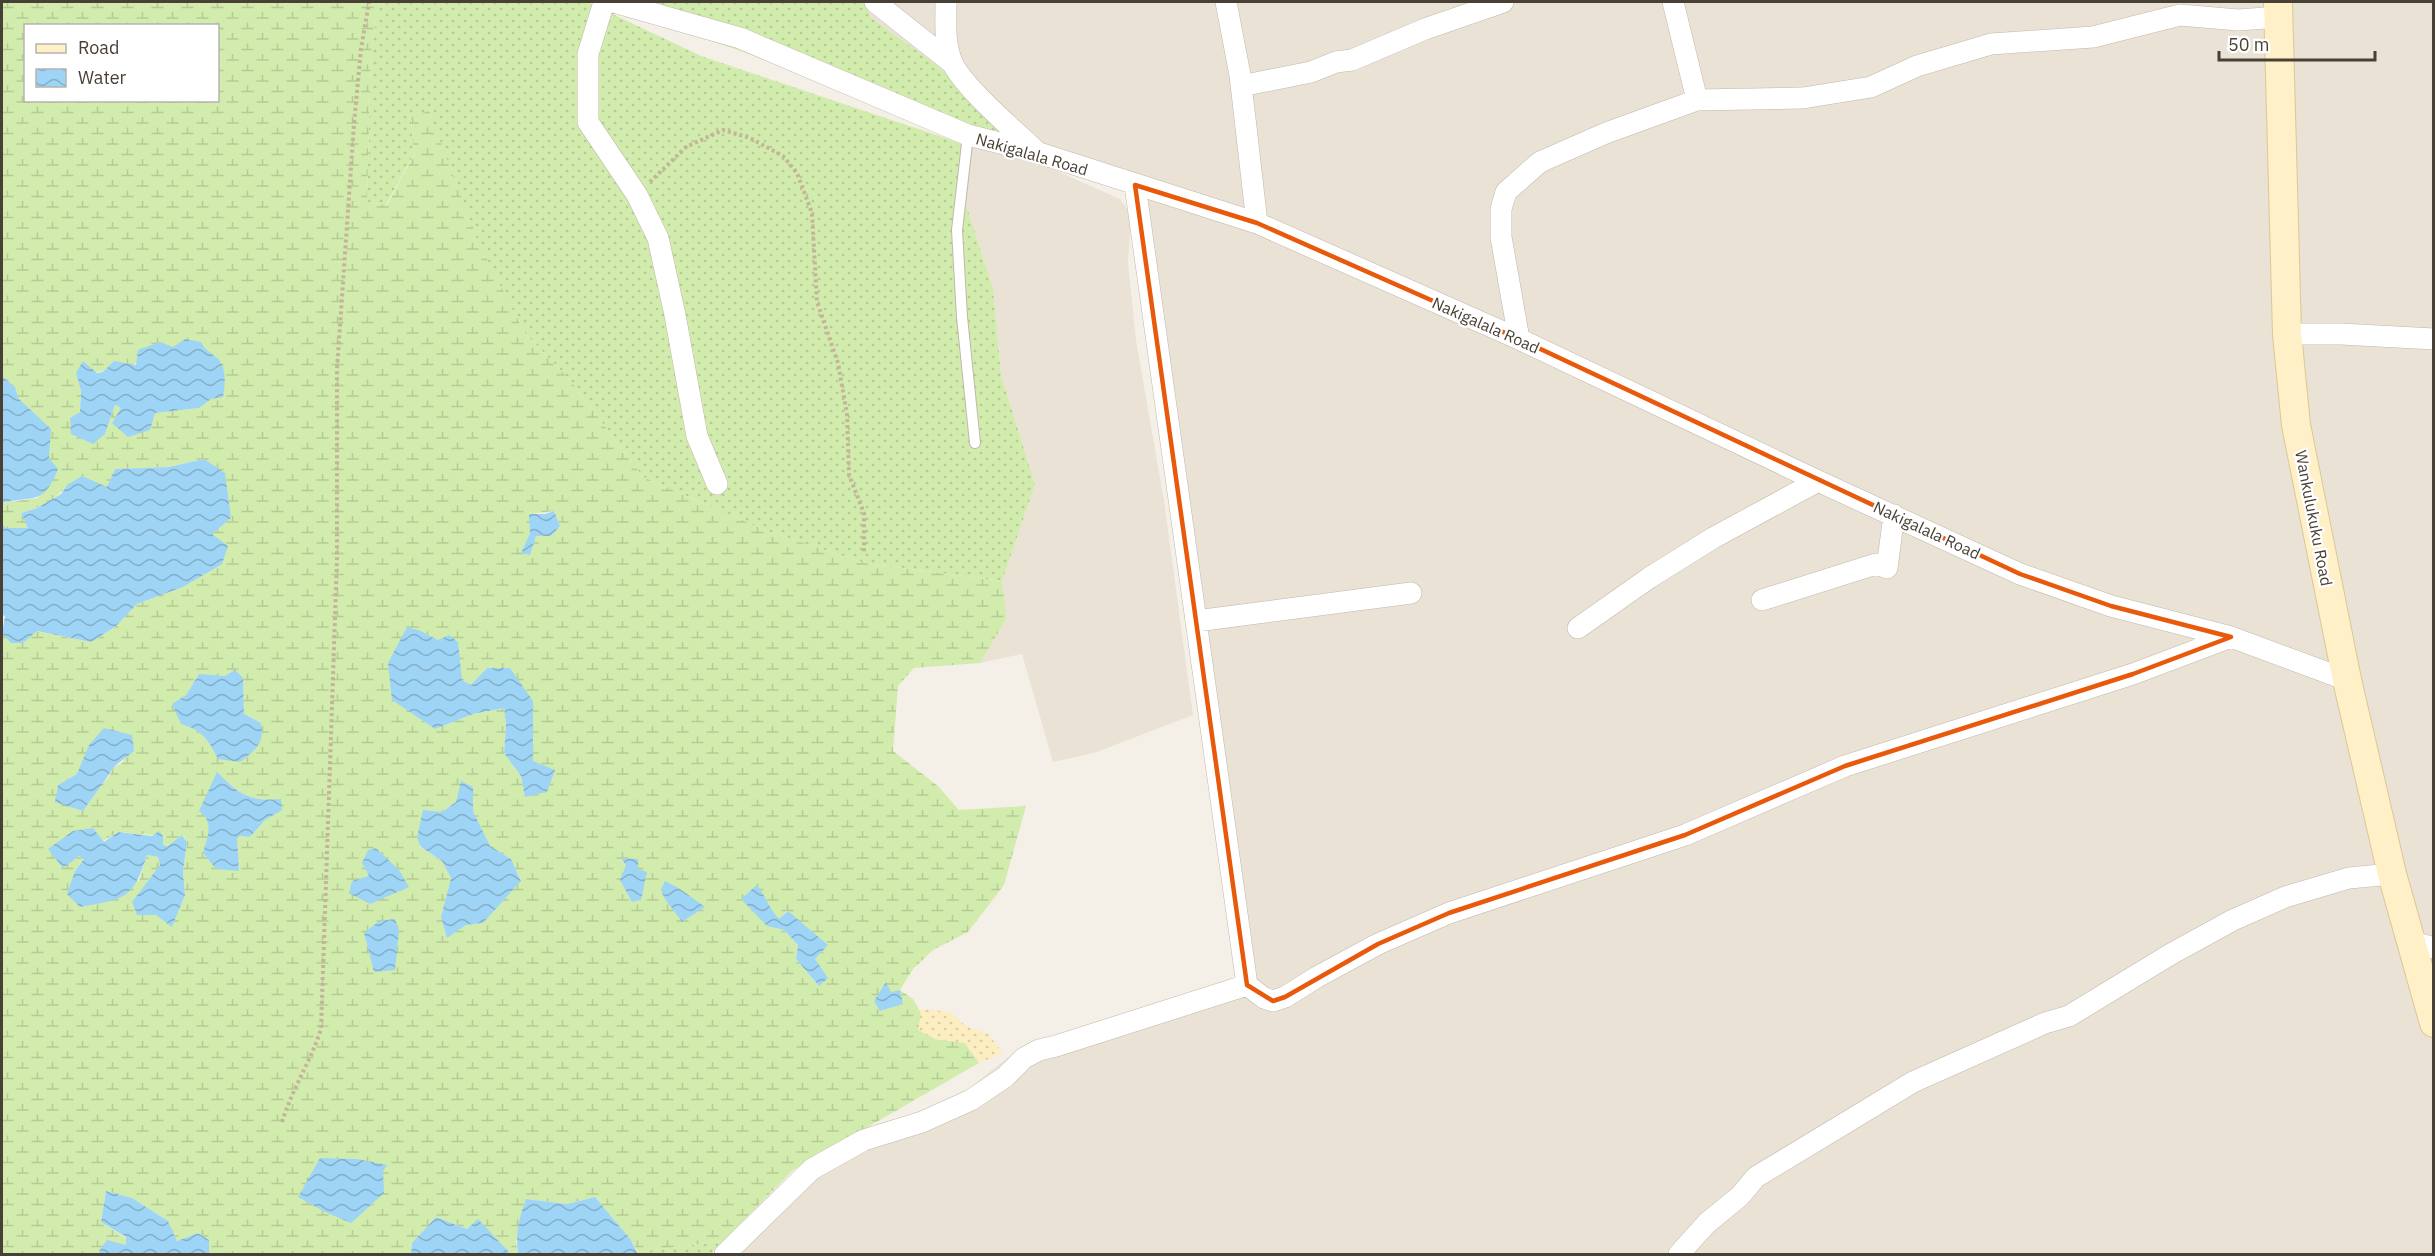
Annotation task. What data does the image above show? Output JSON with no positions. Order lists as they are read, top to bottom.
{
  "streets": {
    "main road": ["Wankulukuku Road"],
    "street": ["Nakigalala Road"]
  },
  "crossings": [
    ["Nakigalala Road", "Wankulukuku Road"]
  ],
  "legend": ["Road", "Water"],
  "scale_bar": "50 m"
}
